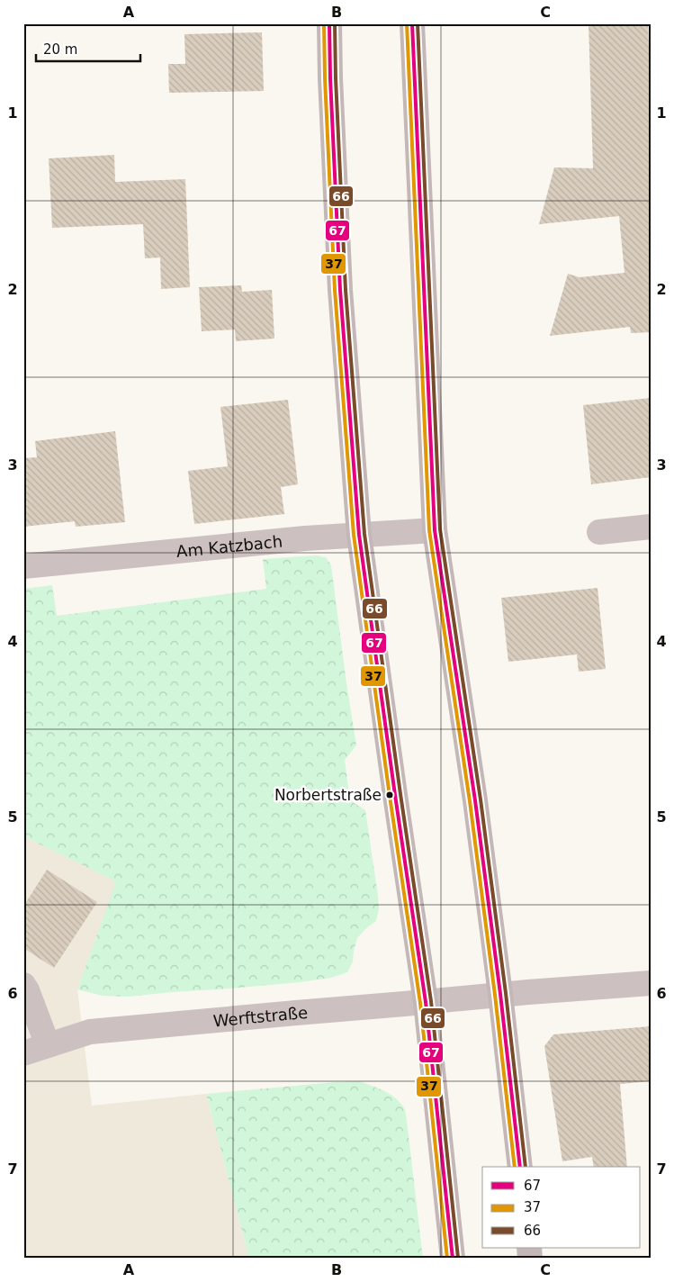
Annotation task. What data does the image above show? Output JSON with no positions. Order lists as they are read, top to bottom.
{
  "streets": {
    "street": ["Am Katzbach", "Werftstraße"]
  },
  "places": ["Norbertstraße"],
  "lines": ["transit line 67", "transit line 37", "transit line 66"],
  "legend": ["67", "37", "66"],
  "scale_bar": "20 m",
  "grid": {
    "columns": ["A", "B", "C"],
    "rows": [
      "1",
      "2",
      "3",
      "4",
      "5",
      "6",
      "7"
    ]
  }
}
